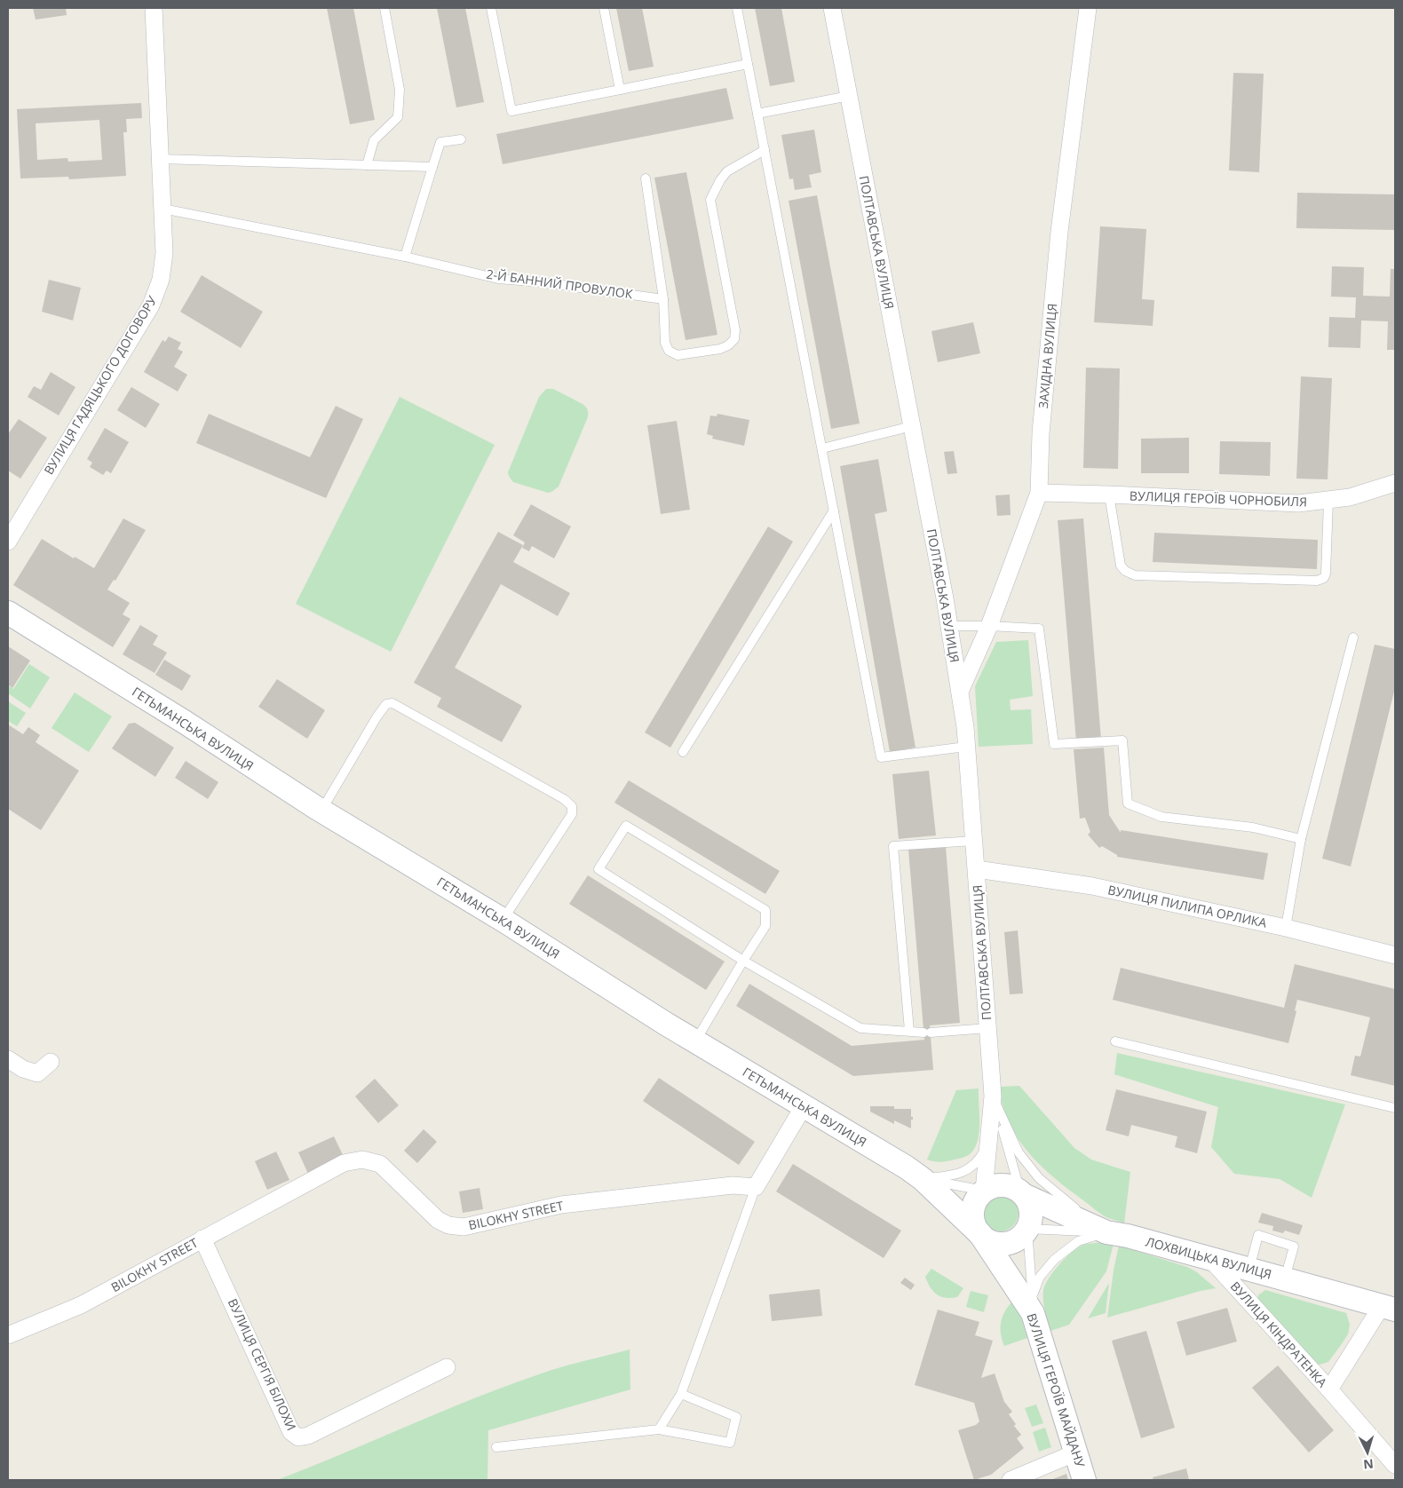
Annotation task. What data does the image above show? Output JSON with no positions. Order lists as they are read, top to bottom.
{
  "streets": {
    "street": [
      "ПОЛТАВСЬКА ВУЛИЦЯ",
      "ЗАХІДНА ВУЛИЦЯ",
      "ВУЛИЦЯ ГАДЯЦЬКОГО ДОГОВОРУ",
      "ВУЛИЦЯ ГЕРОЇВ ЧОРНОБИЛЯ",
      "ГЕТЬМАНСЬКА ВУЛИЦЯ",
      "ВУЛИЦЯ ПИЛИПА ОРЛИКА",
      "BILOKHY STREET",
      "ЛОХВИЦЬКА ВУЛИЦЯ",
      "ВУЛИЦЯ КІНДРАТЕНКА",
      "ВУЛИЦЯ СЕРГІЯ БІЛОХИ",
      "ВУЛИЦЯ ГЕРОЇВ МАЙДАНУ"
    ],
    "lane": ["2-Й БАННИЙ ПРОВУЛОК"]
  },
  "crossings": [
    ["ПОЛТАВСЬКА ВУЛИЦЯ", "ЗАХІДНА ВУЛИЦЯ"],
    ["ПОЛТАВСЬКА ВУЛИЦЯ", "ГЕТЬМАНСЬКА ВУЛИЦЯ"],
    ["ПОЛТАВСЬКА ВУЛИЦЯ", "ВУЛИЦЯ ПИЛИПА ОРЛИКА"],
    ["ПОЛТАВСЬКА ВУЛИЦЯ", "ЛОХВИЦЬКА ВУЛИЦЯ"],
    ["ПОЛТАВСЬКА ВУЛИЦЯ", "ВУЛИЦЯ ГЕРОЇВ МАЙДАНУ"],
    ["2-Й БАННИЙ ПРОВУЛОК", "ВУЛИЦЯ ГАДЯЦЬКОГО ДОГОВОРУ"],
    ["ЗАХІДНА ВУЛИЦЯ", "ВУЛИЦЯ ГЕРОЇВ ЧОРНОБИЛЯ"],
    ["ГЕТЬМАНСЬКА ВУЛИЦЯ", "ЛОХВИЦЬКА ВУЛИЦЯ"],
    ["ГЕТЬМАНСЬКА ВУЛИЦЯ", "ВУЛИЦЯ ГЕРОЇВ МАЙДАНУ"],
    ["BILOKHY STREET", "ВУЛИЦЯ СЕРГІЯ БІЛОХИ"],
    ["ЛОХВИЦЬКА ВУЛИЦЯ", "ВУЛИЦЯ КІНДРАТЕНКА"],
    ["ЛОХВИЦЬКА ВУЛИЦЯ", "ВУЛИЦЯ ГЕРОЇВ МАЙДАНУ"]
  ],
  "north": "bottom"
}
